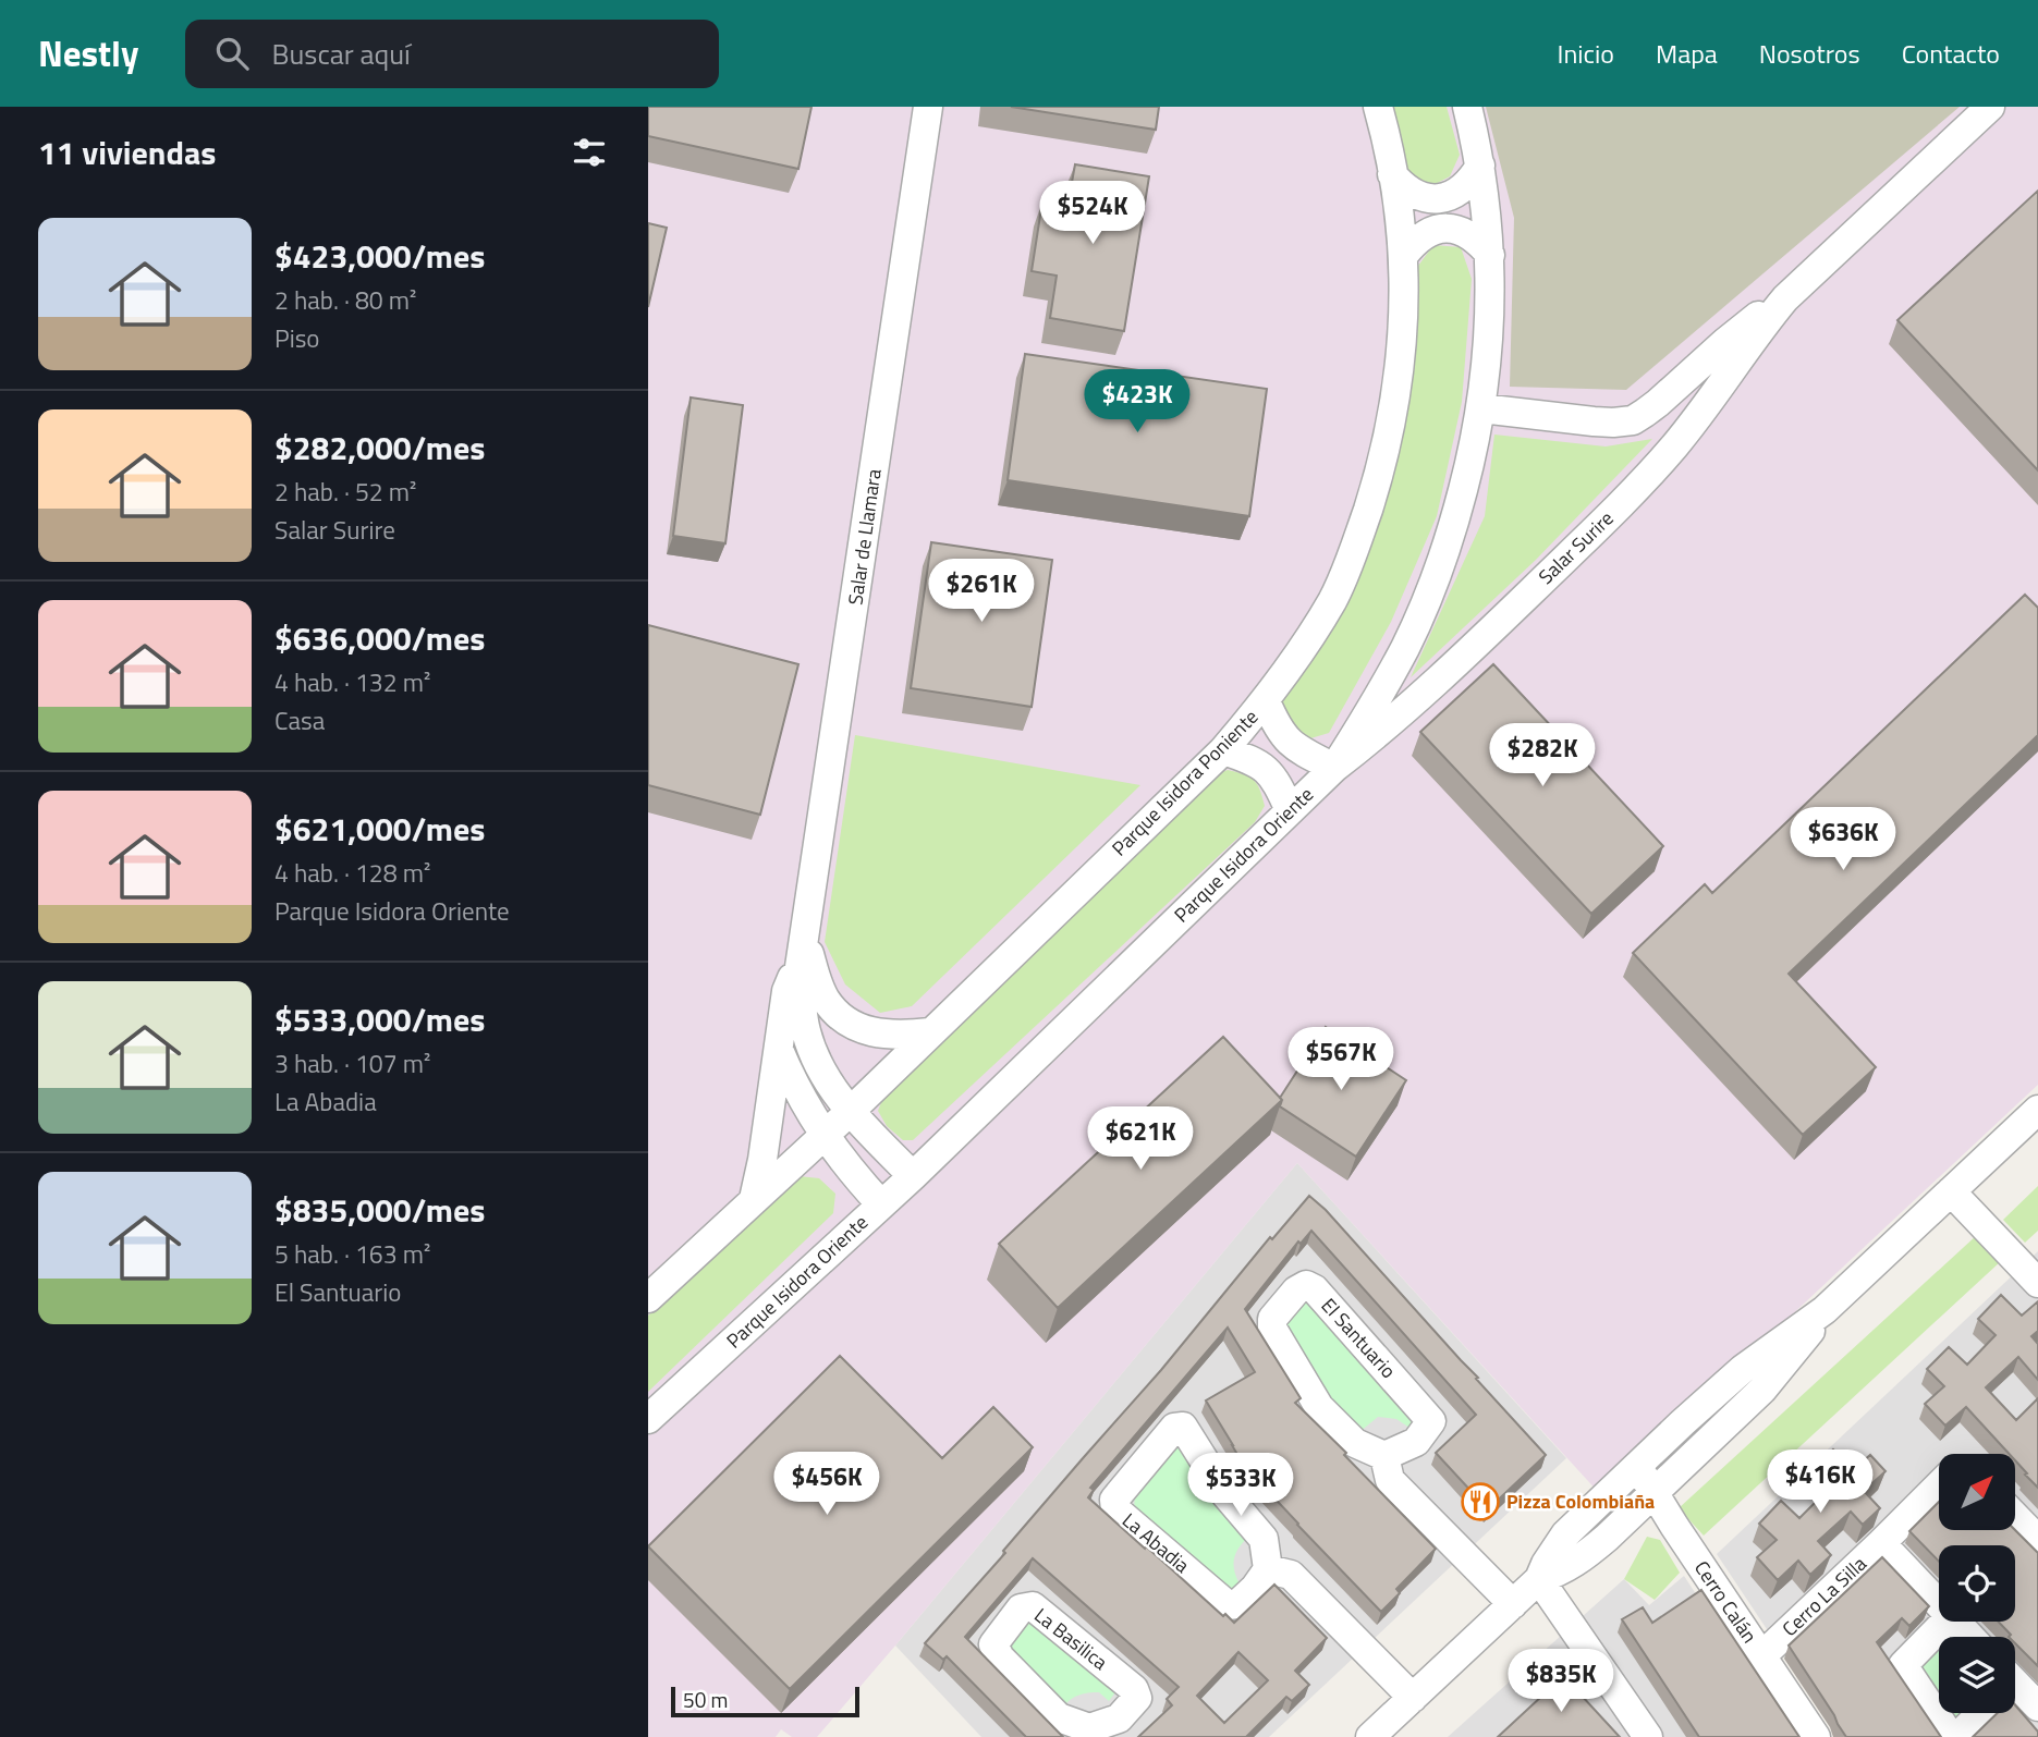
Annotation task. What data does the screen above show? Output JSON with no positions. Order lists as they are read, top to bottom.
{
  "streets": {
    "street": [
      "Salar de Llamara",
      "Salar Surire",
      "Parque Isidora Poniente",
      "Parque Isidora Oriente",
      "El Santuario",
      "La Abadia",
      "Cerro La Silla",
      "Cerro Calán",
      "La Basilica"
    ]
  },
  "crossings": [
    ["Salar de Llamara", "Parque Isidora Poniente"],
    ["Salar de Llamara", "Parque Isidora Oriente"],
    ["Salar Surire", "Parque Isidora Oriente"],
    ["Cerro La Silla", "Cerro Calán"]
  ],
  "places": {
    "restaurant": ["Pizza Colombiaña"]
  },
  "scale_bar": "50 m",
  "north": "top right",
  "page": {
    "header": "Nestly",
    "search": "Buscar aquí",
    "nav": [
      "Inicio",
      "Mapa",
      "Nosotros",
      "Contacto"
    ],
    "heading": "11 viviendas",
    "price": [
      "$524K",
      "$423K",
      "$261K",
      "$282K",
      "$636K",
      "$567K",
      "$621K",
      "$416K",
      "$456K",
      "$533K",
      "$835K"
    ],
    "list": [
      {
        "name": "$423,000/mes",
        "note": "2 hab. · 80 m² · Piso"
      },
      {
        "name": "$282,000/mes",
        "note": "2 hab. · 52 m² · Salar Surire"
      },
      {
        "name": "$636,000/mes",
        "note": "4 hab. · 132 m² · Casa"
      },
      {
        "name": "$621,000/mes",
        "note": "4 hab. · 128 m² · Parque Isidora Oriente"
      },
      {
        "name": "$533,000/mes",
        "note": "3 hab. · 107 m² · La Abadia"
      },
      {
        "name": "$835,000/mes",
        "note": "5 hab. · 163 m² · El Santuario"
      }
    ],
    "scale": "50 m"
  }
}
